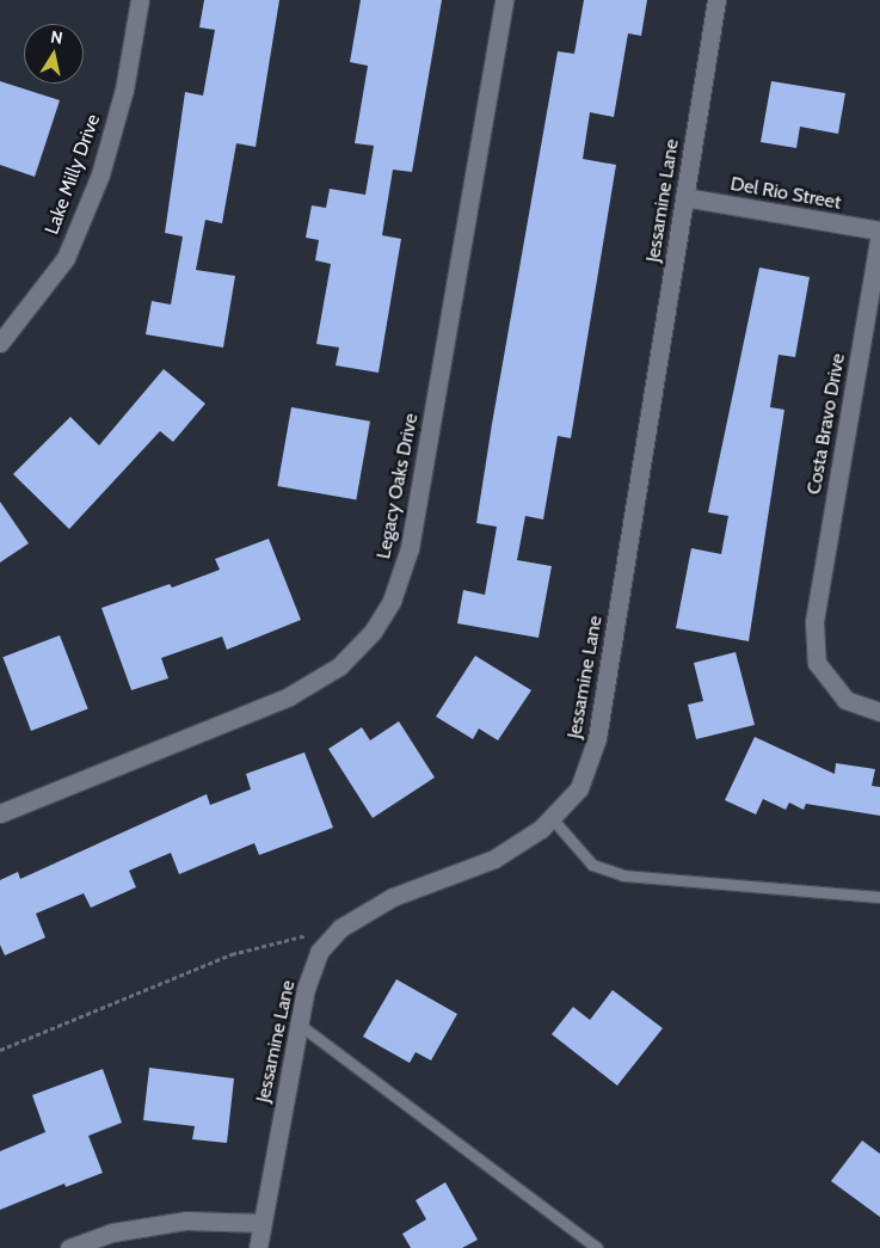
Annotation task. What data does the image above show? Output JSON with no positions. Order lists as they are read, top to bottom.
{
  "streets": {
    "street": [
      "Lake Milly Drive",
      "Del Rio Street",
      "Jessamine Lane",
      "Costa Bravo Drive",
      "Legacy Oaks Drive"
    ]
  },
  "crossings": [
    ["Del Rio Street", "Jessamine Lane"],
    ["Del Rio Street", "Costa Bravo Drive"]
  ],
  "north": "top"
}
